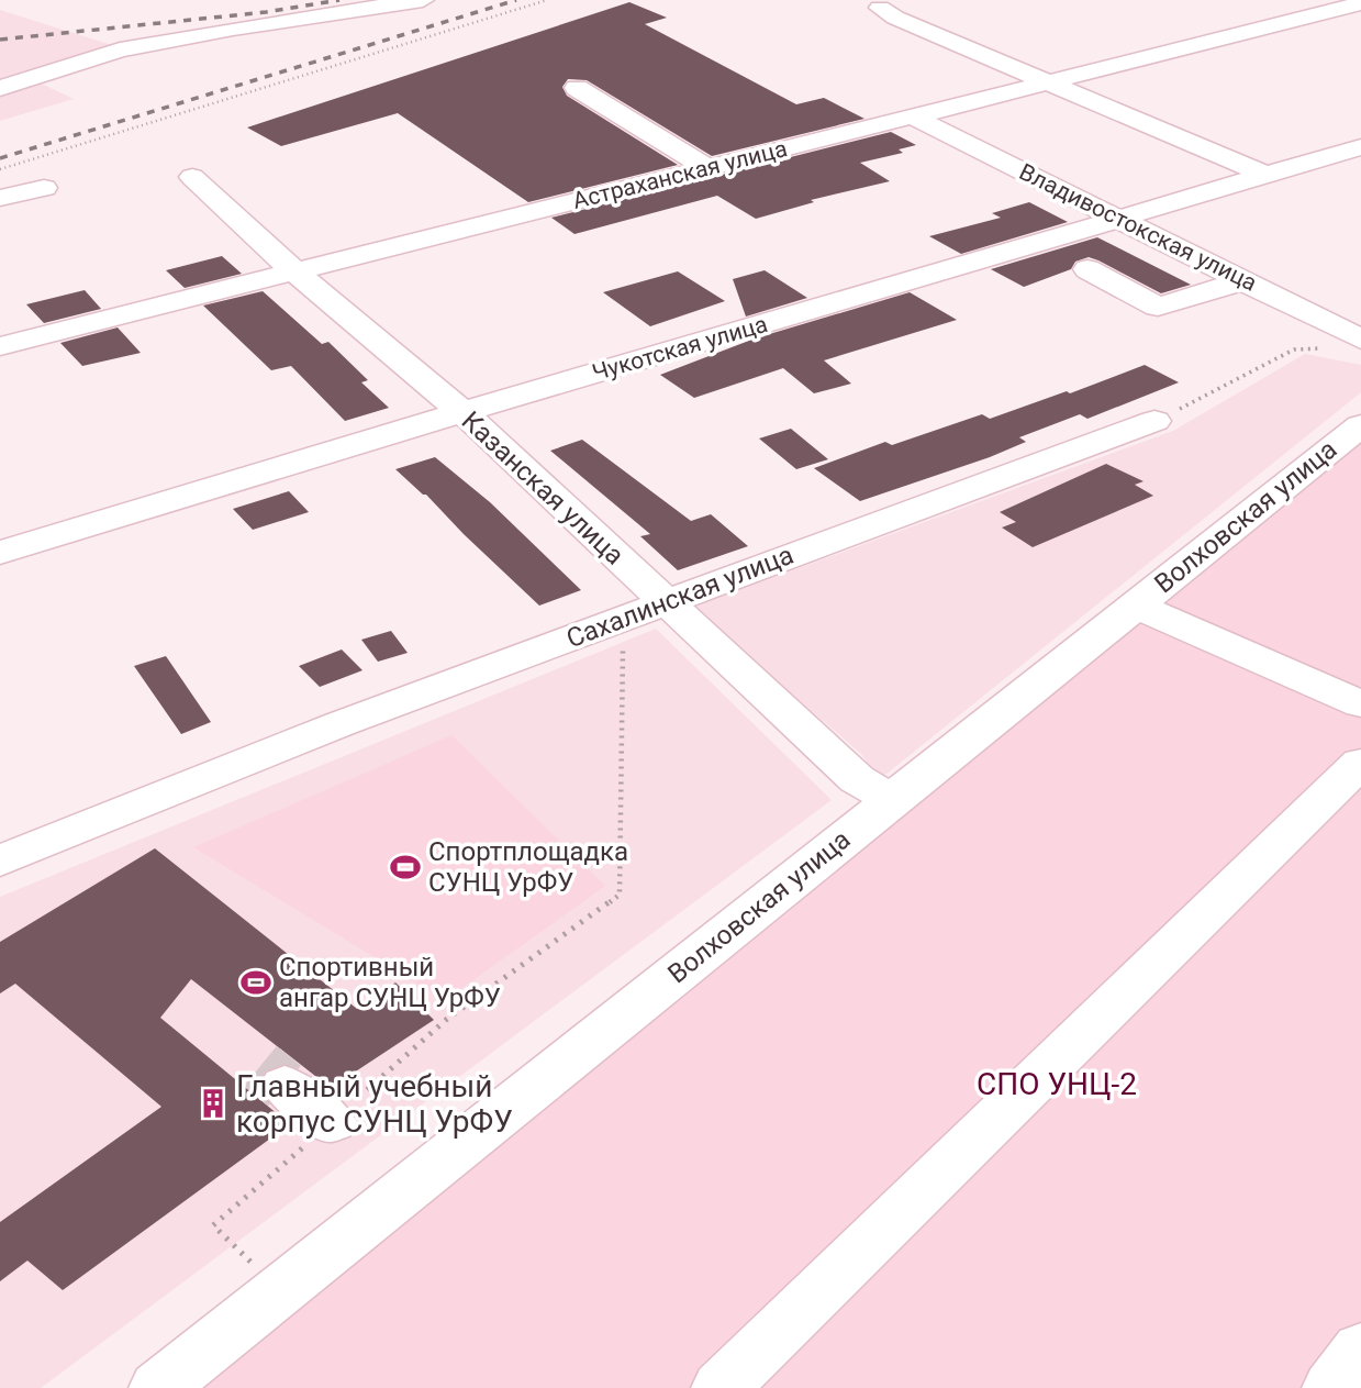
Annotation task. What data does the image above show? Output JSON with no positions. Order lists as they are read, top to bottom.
{
  "streets": {
    "street": [
      "Астраханская улица",
      "Владивостокская улица",
      "Чукотская улица",
      "Казанская улица",
      "Волховская улица",
      "Сахалинская улица"
    ]
  },
  "crossings": [
    ["Астраханская улица", "Владивостокская улица"],
    ["Астраханская улица", "Казанская улица"],
    ["Владивостокская улица", "Чукотская улица"],
    ["Чукотская улица", "Казанская улица"],
    ["Казанская улица", "Волховская улица"],
    ["Казанская улица", "Сахалинская улица"]
  ],
  "parks": ["СПО УНЦ-2"],
  "places": {
    "sports": ["Спортплощадка СУНЦ УрФУ", "Спортивный ангар СУНЦ УрФУ"],
    "building": ["Главный учебный корпус СУНЦ УрФУ"]
  }
}
